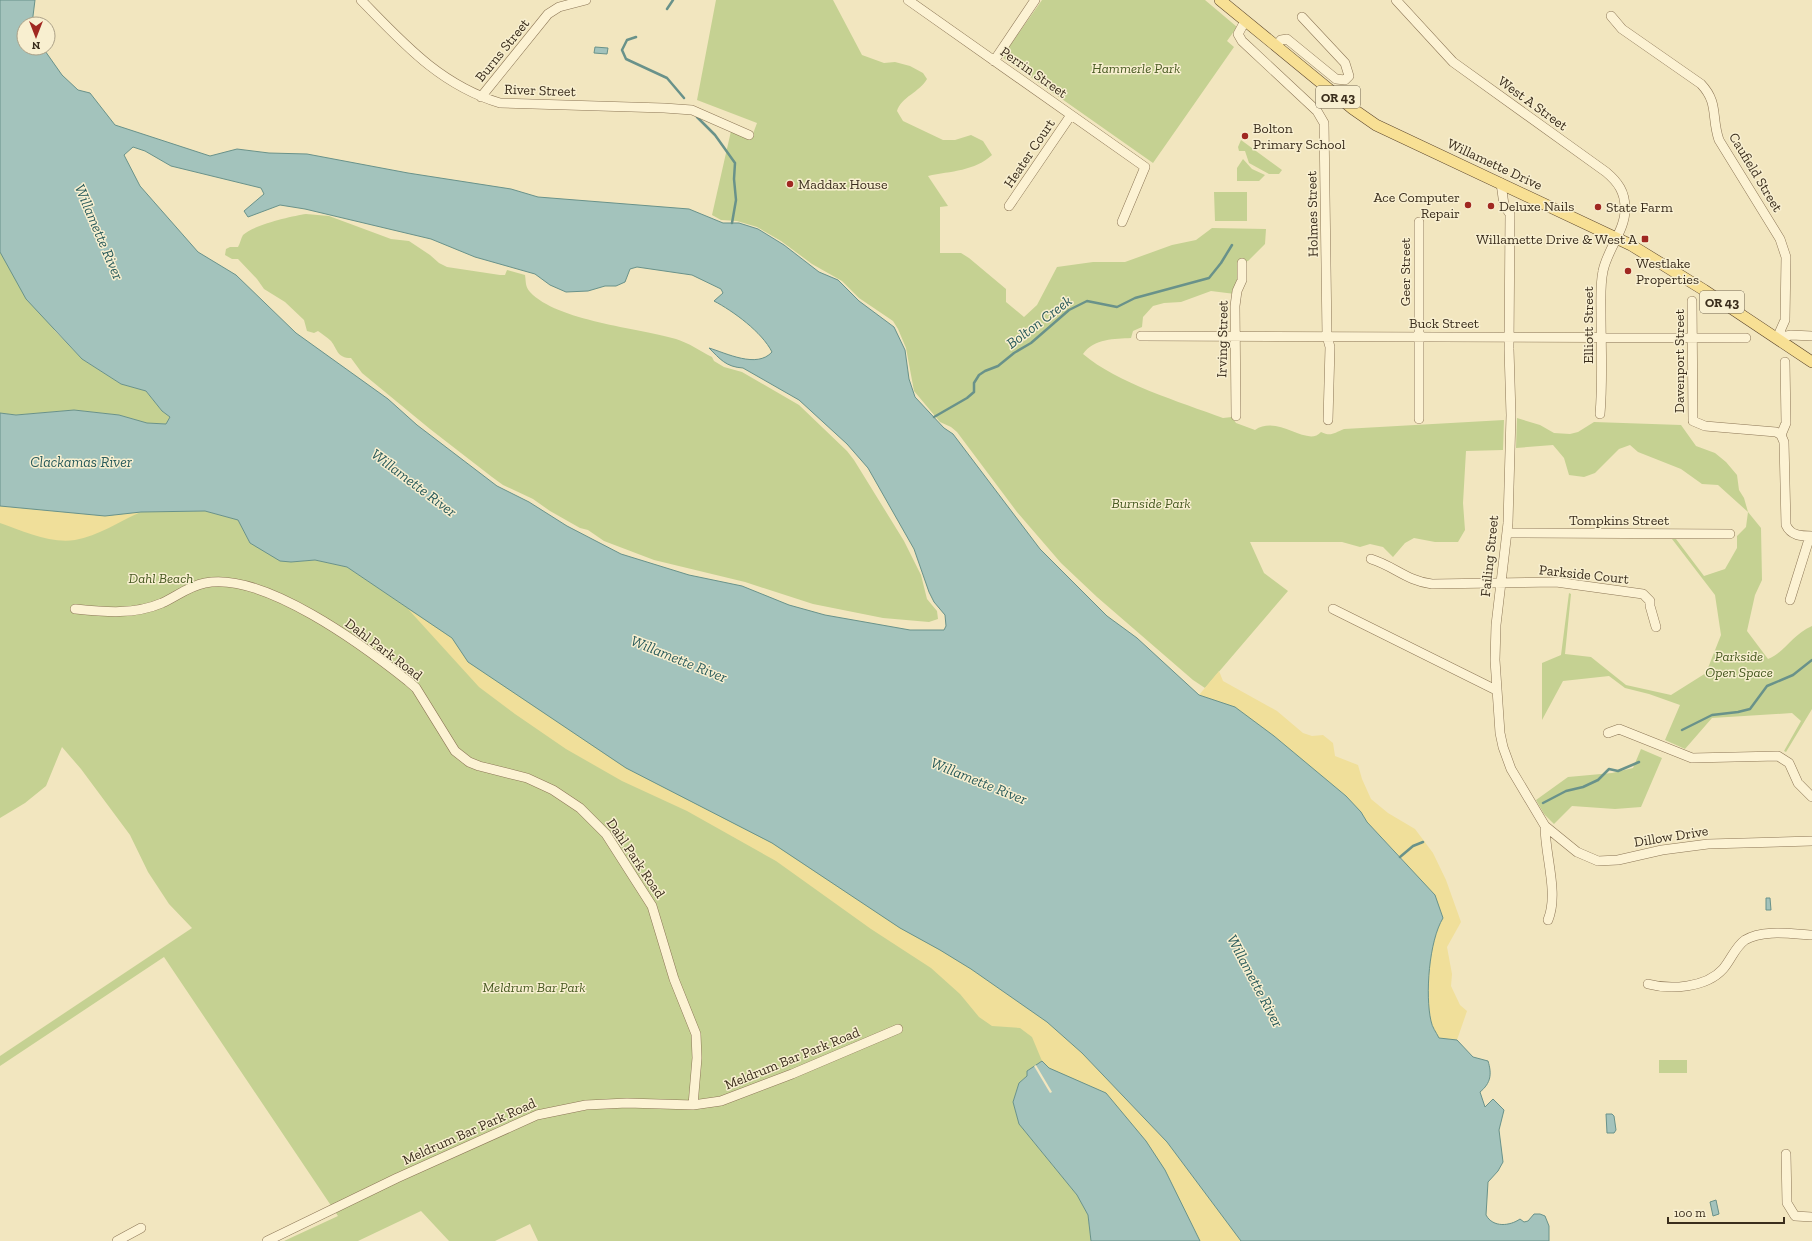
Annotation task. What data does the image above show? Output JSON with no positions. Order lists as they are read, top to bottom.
{
  "streets": {
    "main road": ["OR 43", "Willamette Drive"],
    "street": [
      "Burns Street",
      "Perrin Street",
      "River Street",
      "West A Street",
      "Heater Court",
      "Caufield Street",
      "Holmes Street",
      "Geer Street",
      "Buck Street",
      "Elliott Street",
      "Irving Street",
      "Davenport Street",
      "Tompkins Street",
      "Failing Street",
      "Parkside Court",
      "Dahl Park Road",
      "Dillow Drive",
      "Meldrum Bar Park Road"
    ]
  },
  "crossings": [
    ["Burns Street", "River Street"],
    ["Perrin Street", "Heater Court"],
    ["West A Street", "Willamette Drive"],
    ["West A Street", "Elliott Street"],
    ["Willamette Drive", "Caufield Street"],
    ["Willamette Drive", "Holmes Street"],
    ["Willamette Drive", "Elliott Street"],
    ["Willamette Drive", "Failing Street"],
    ["Holmes Street", "Buck Street"],
    ["Geer Street", "Buck Street"],
    ["Buck Street", "Elliott Street"],
    ["Buck Street", "Irving Street"],
    ["Buck Street", "Davenport Street"],
    ["Buck Street", "Failing Street"],
    ["Tompkins Street", "Failing Street"],
    ["Failing Street", "Parkside Court"],
    ["Failing Street", "Dillow Drive"],
    ["Dahl Park Road", "Meldrum Bar Park Road"]
  ],
  "water": ["Willamette River", "Bolton Creek", "Clackamas River"],
  "parks": [
    "Hammerle Park",
    "Burnside Park",
    "Dahl Beach",
    "Parkside Open Space",
    "Meldrum Bar Park"
  ],
  "places": {
    "other": [
      "Bolton Primary School",
      "Maddax House",
      "Ace Computer Repair",
      "Deluxe Nails",
      "State Farm",
      "Westlake Properties"
    ],
    "transit": ["Willamette Drive & West A"]
  },
  "scale_bar": "100 m",
  "north": "bottom"
}
